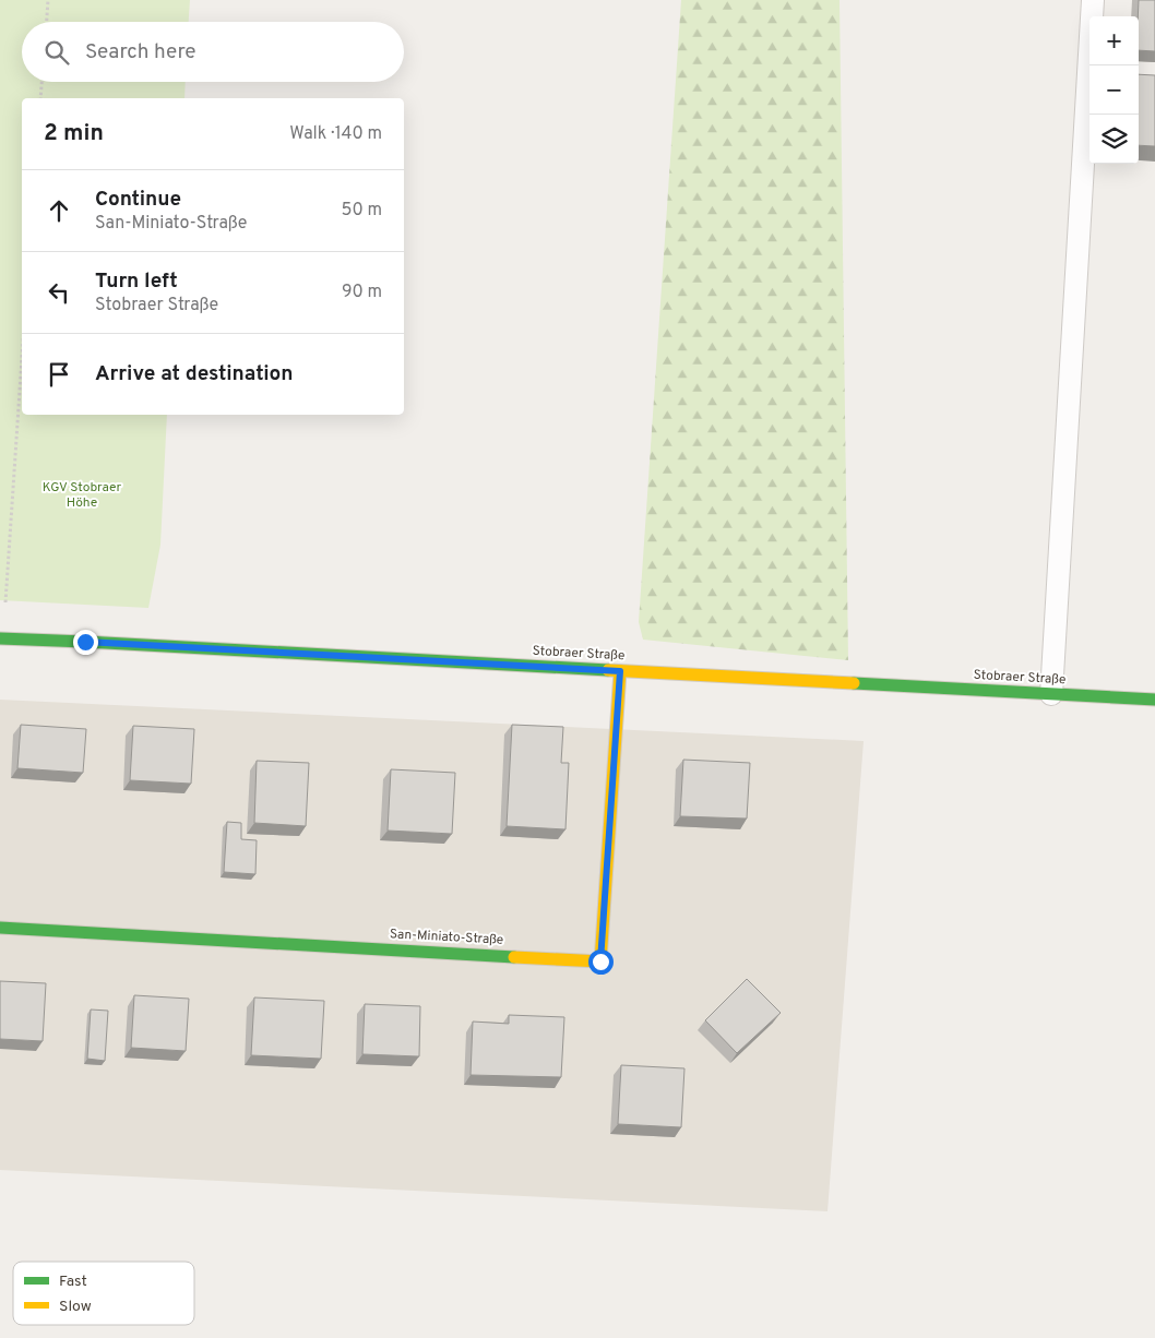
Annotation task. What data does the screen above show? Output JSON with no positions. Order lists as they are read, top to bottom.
{
  "streets": {
    "street": ["Stobraer Straße", "San-Miniato-Straße"]
  },
  "crossings": [
    ["Stobraer Straße", "San-Miniato-Straße"]
  ],
  "parks": ["KGV Stobraer Höhe"],
  "legend": ["Fast", "Slow"],
  "page": {
    "map_buttons": ["+", "−"],
    "search": "Search here",
    "heading": ["2 min", "Walk · 140 m"],
    "list": [
      ["Continue", "San-Miniato-Straße", "50 m"],
      ["Turn left", "Stobraer Straße", "90 m"],
      "Arrive at destination"
    ]
  }
}
